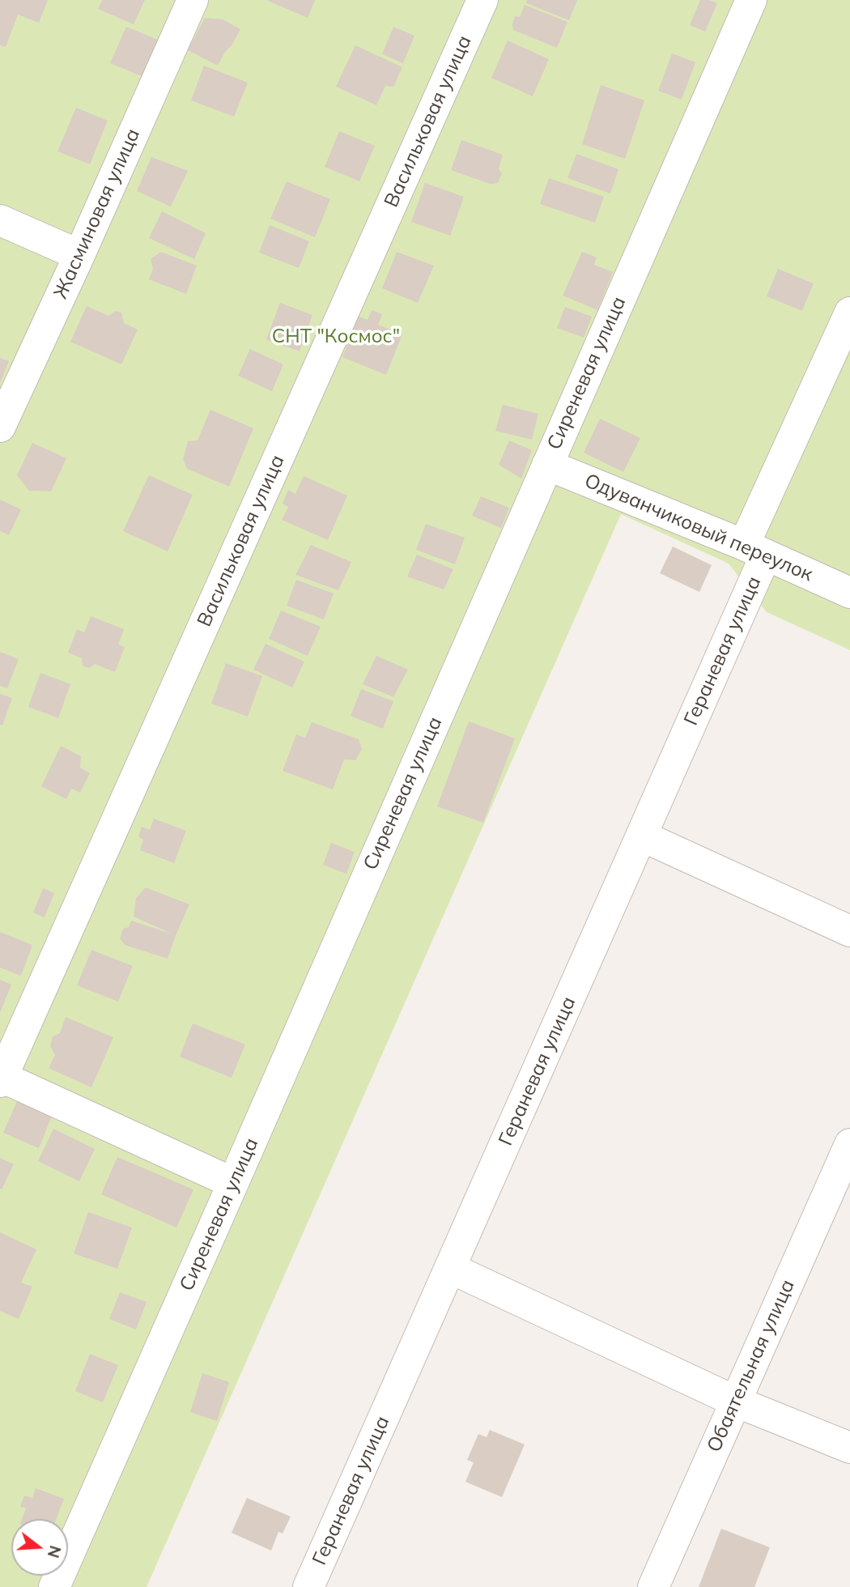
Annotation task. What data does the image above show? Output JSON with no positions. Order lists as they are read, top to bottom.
{
  "streets": {
    "lane": [
      "Васильковая улица",
      "Жасминовая улица",
      "Сиреневая улица",
      "Одуванчиковый переулок",
      "Гераневая улица",
      "Обаятельная улица"
    ]
  },
  "crossings": [
    ["Сиреневая улица", "Одуванчиковый переулок"],
    ["Одуванчиковый переулок", "Гераневая улица"]
  ],
  "parks": ["СНТ \"Космос\""],
  "north": "right"
}
